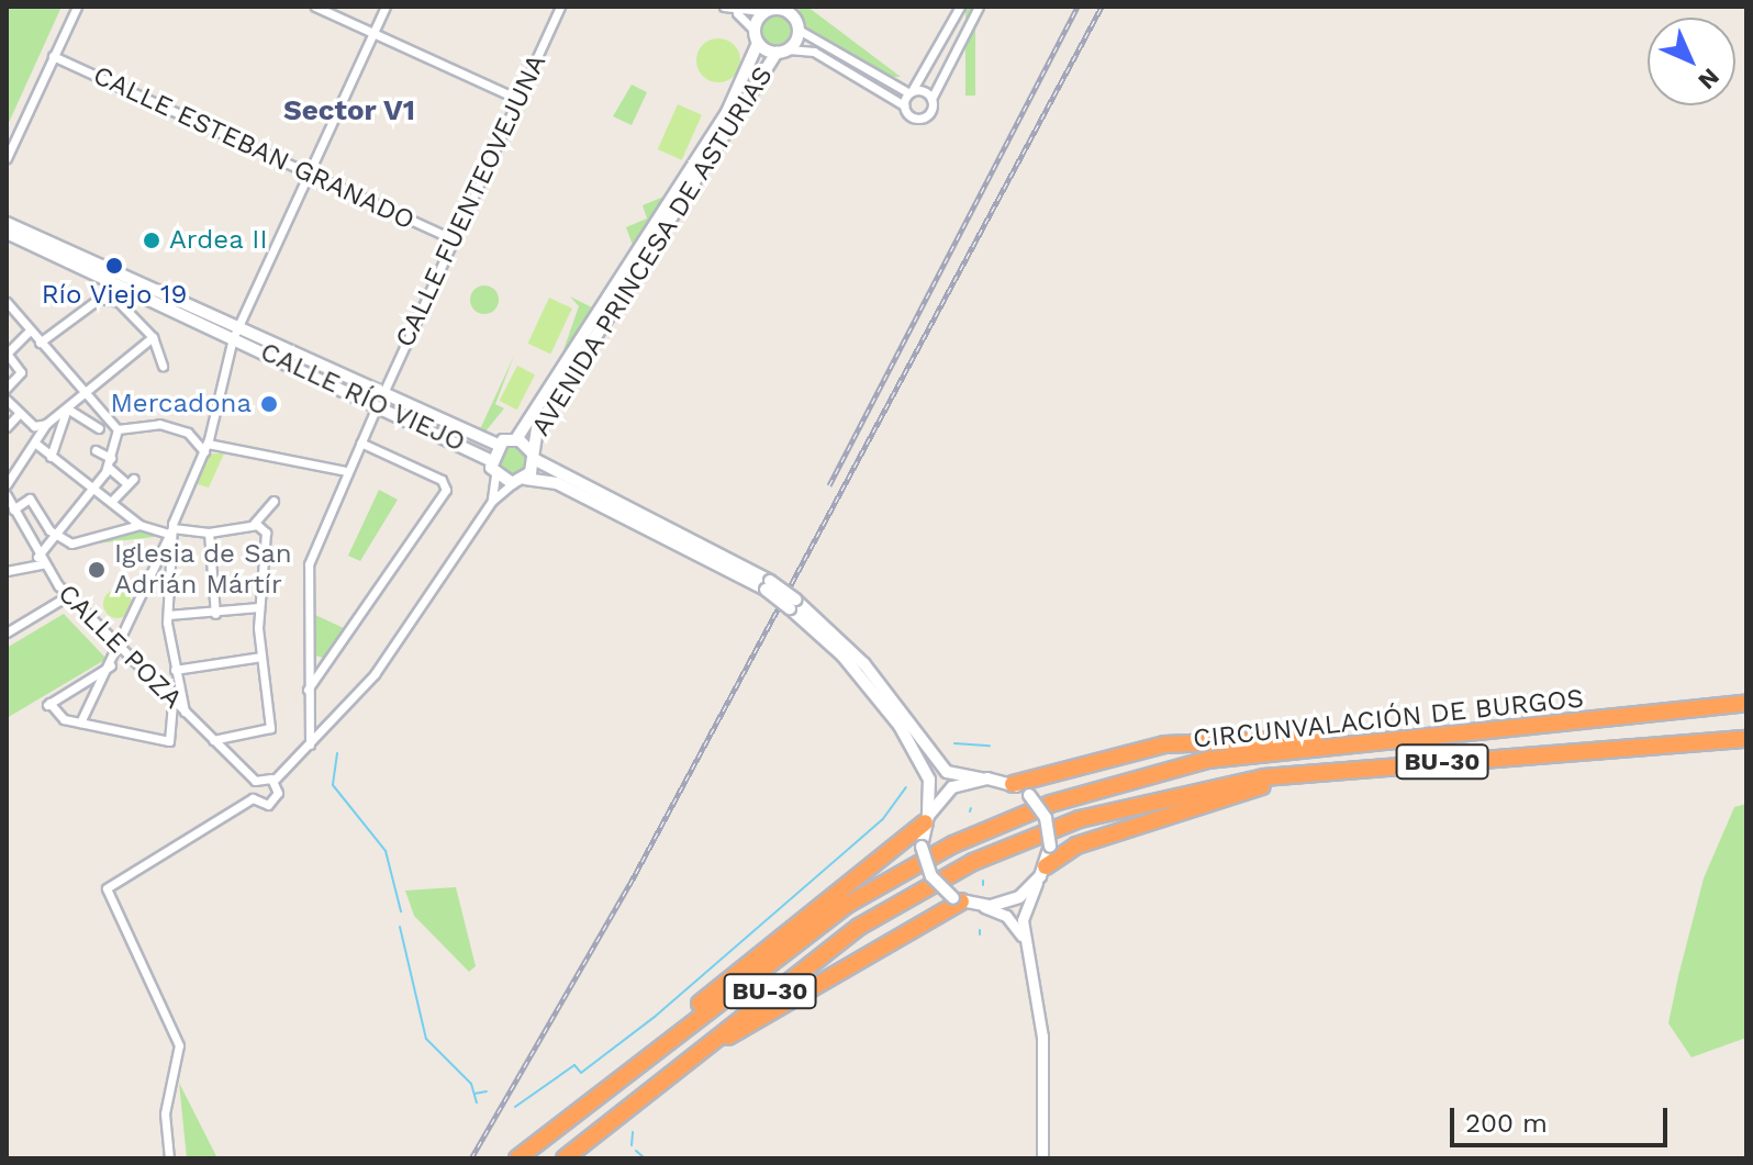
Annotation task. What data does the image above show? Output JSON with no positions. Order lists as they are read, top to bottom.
{
  "streets": {
    "highway": ["CIRCUNVALACIÓN DE BURGOS", "BU-30"],
    "main road": ["AVENIDA PRINCESA DE ASTURIAS", "CALLE RÍO VIEJO"],
    "street": ["CALLE ESTEBAN GRANADO", "CALLE FUENTEOVEJUNA", "CALLE POZA"]
  },
  "crossings": [
    ["CALLE ESTEBAN GRANADO", "CALLE FUENTEOVEJUNA"],
    ["CALLE FUENTEOVEJUNA", "CALLE RÍO VIEJO"],
    ["AVENIDA PRINCESA DE ASTURIAS", "CALLE RÍO VIEJO"]
  ],
  "districts": ["Sector V1"],
  "places": [
    "Ardea II",
    "Río Viejo 19",
    "Mercadona",
    "Iglesia de San Adrián Mártír"
  ],
  "scale_bar": "200 m",
  "north": "bottom right"
}
